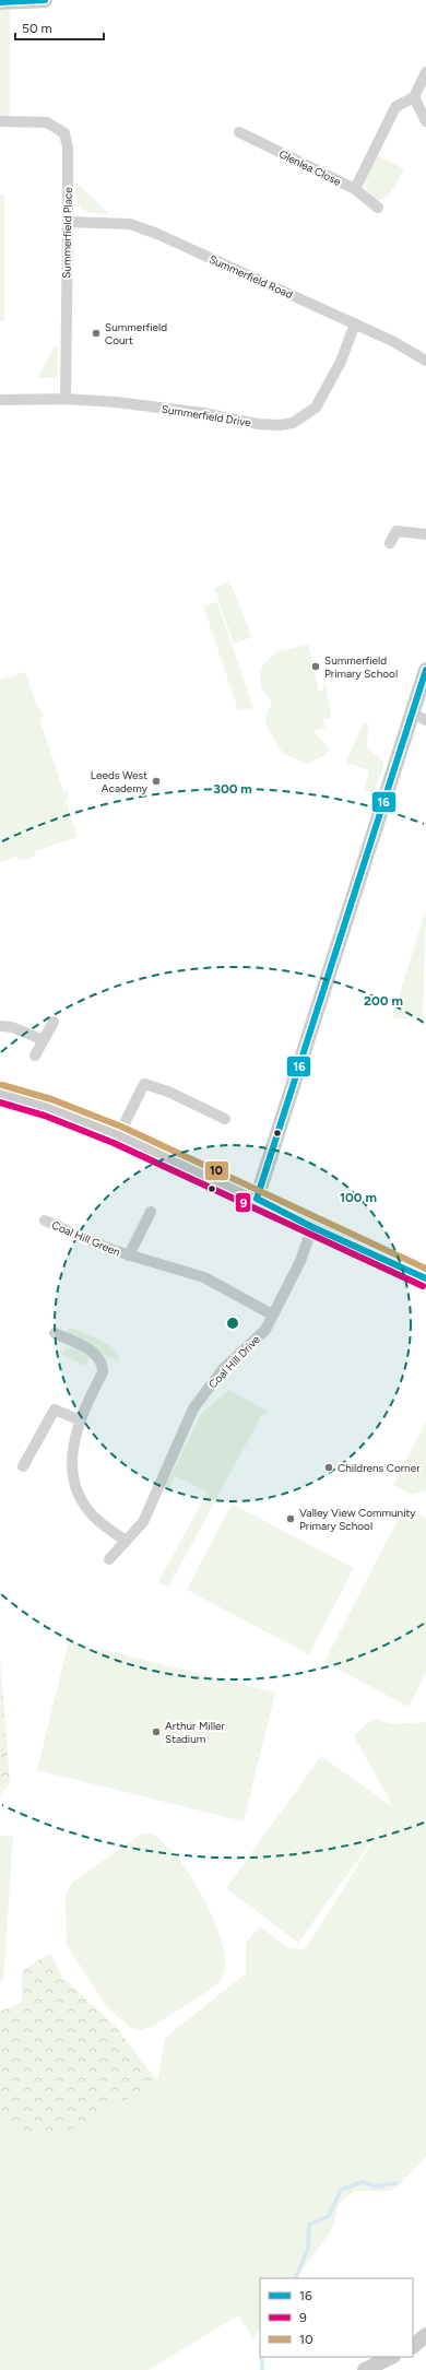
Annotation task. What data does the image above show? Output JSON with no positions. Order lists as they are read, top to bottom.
{
  "streets": {
    "street": [
      "Glenlea Close",
      "Summerfield Place",
      "Summerfield Road",
      "Summerfield Drive",
      "Coal Hill Green",
      "Coal Hill Drive"
    ]
  },
  "crossings": [
    ["Summerfield Place", "Summerfield Road"],
    ["Summerfield Place", "Summerfield Drive"],
    ["Summerfield Road", "Summerfield Drive"],
    ["Coal Hill Green", "Coal Hill Drive"]
  ],
  "places": [
    "Summerfield Court",
    "Summerfield Primary School",
    "Leeds West Academy",
    "Childrens Corner",
    "Valley View Community Primary School",
    "Arthur Miller Stadium"
  ],
  "lines": ["transit line 16", "transit line 10", "transit line 9"],
  "legend": ["16", "9", "10"],
  "scale_bar": "50 m",
  "rings": ["300 m", "200 m", "100 m"]
}
